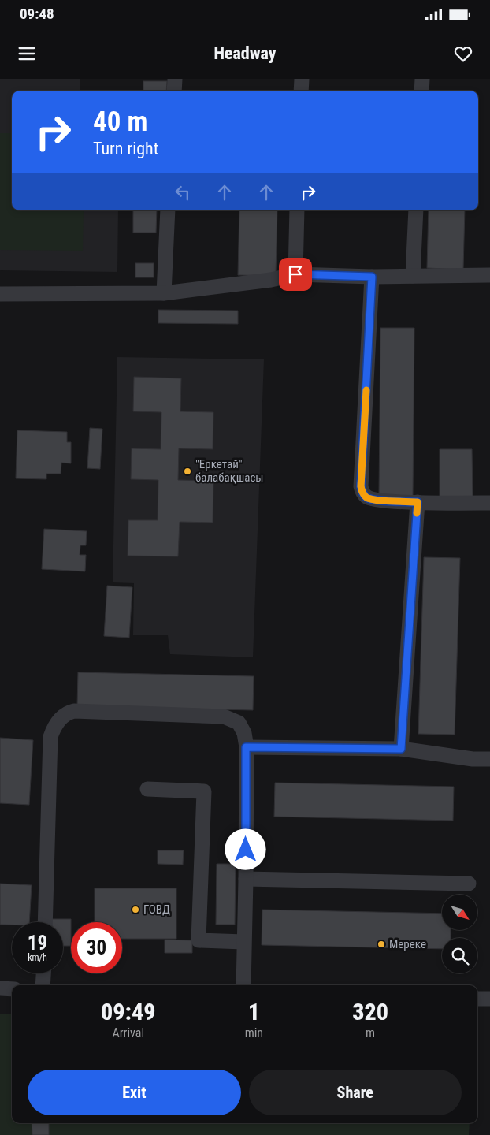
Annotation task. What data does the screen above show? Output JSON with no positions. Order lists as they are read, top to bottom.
{
  "places": ["\"Еркетай\" балабақшасы", "ГОВД", "Мереке"],
  "north": "bottom right",
  "page": {
    "status": "09:48",
    "header": "Headway",
    "turn": ["40 m", "Turn right"],
    "speed": "19 km/h",
    "limit": "30",
    "eta": [
      "09:49",
      "Arrival",
      "1",
      "min",
      "320",
      "m"
    ],
    "buttons": ["Exit", "Share"]
  }
}
